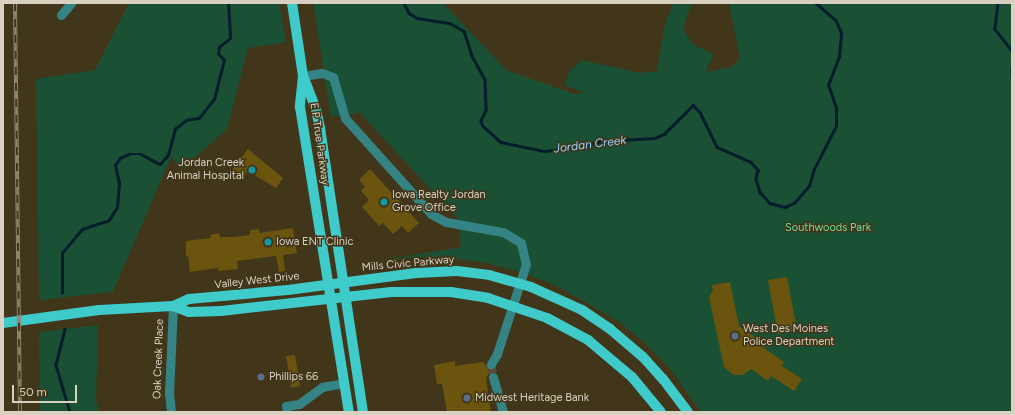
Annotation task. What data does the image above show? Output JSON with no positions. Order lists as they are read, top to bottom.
{
  "streets": {
    "main road": ["E P True Parkway", "Mills Civic Parkway", "Valley West Drive"],
    "street": ["Oak Creek Place"]
  },
  "crossings": [
    ["E P True Parkway", "Mills Civic Parkway"],
    ["E P True Parkway", "Valley West Drive"],
    ["Mills Civic Parkway", "Valley West Drive"],
    ["Valley West Drive", "Oak Creek Place"]
  ],
  "water": ["Jordan Creek"],
  "parks": ["Southwoods Park"],
  "places": [
    "Jordan Creek Animal Hospital",
    "Iowa Realty Jordan Grove Office",
    "Iowa ENT Clinic",
    "West Des Moines Police Department",
    "Phillips 66",
    "Midwest Heritage Bank"
  ],
  "scale_bar": "50 m"
}
